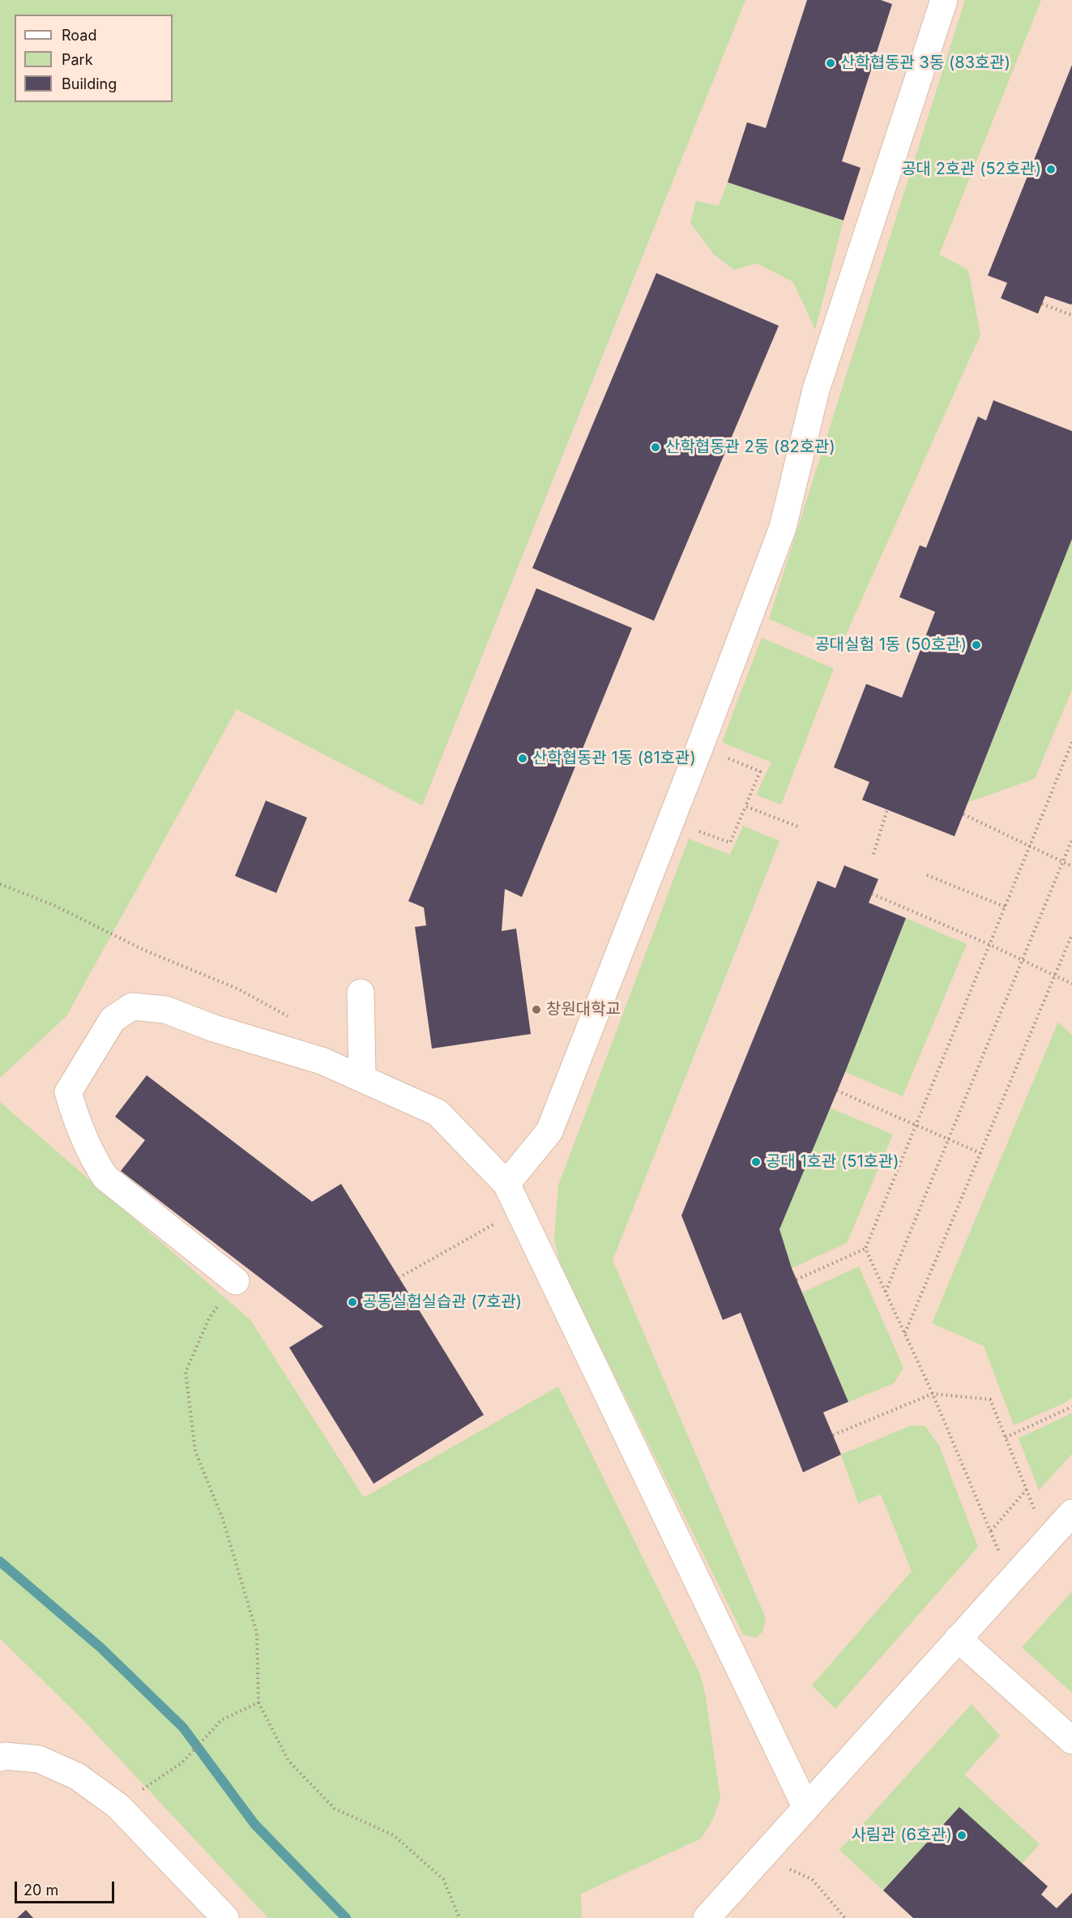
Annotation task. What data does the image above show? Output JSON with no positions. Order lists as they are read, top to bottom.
{
  "places": [
    "산학협동관 3동 (83호관)",
    "공대 2호관 (52호관)",
    "산학협동관 2동 (82호관)",
    "공대실험 1동 (50호관)",
    "산학협동관 1동 (81호관)",
    "창원대학교",
    "공대 1호관 (51호관)",
    "공동실험실습관 (7호관)",
    "사림관 (6호관)"
  ],
  "legend": ["Road", "Park", "Building"],
  "scale_bar": "20 m"
}
